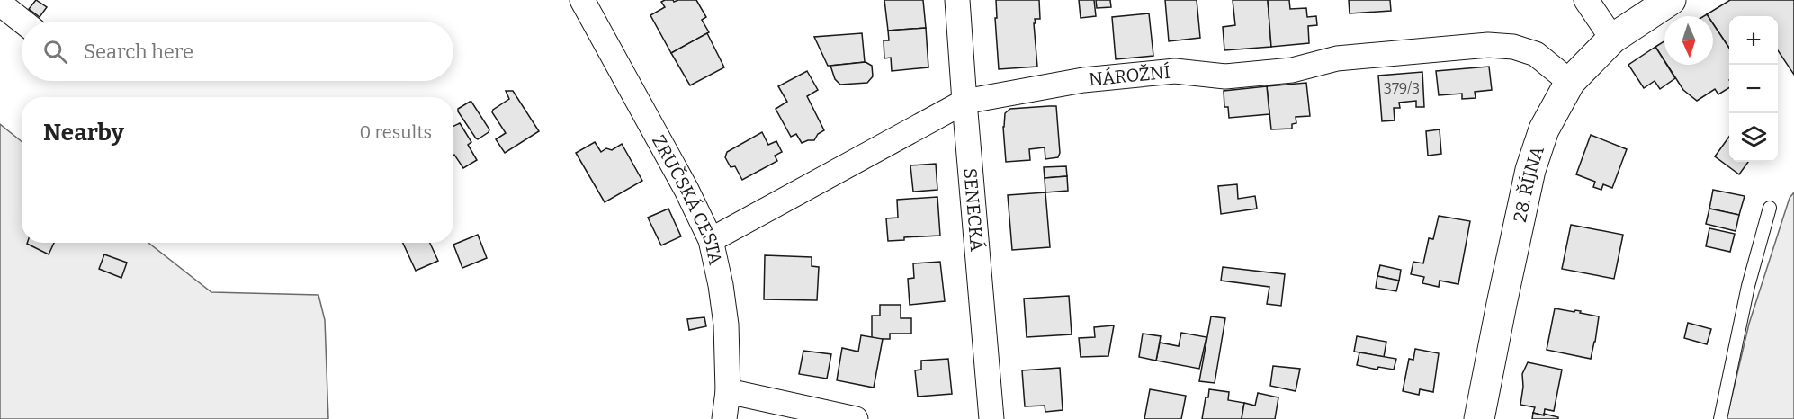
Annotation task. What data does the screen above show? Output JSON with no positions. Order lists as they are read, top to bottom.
{
  "streets": {
    "main road": ["28. ŘÍJNA"],
    "street": ["NÁROŽNÍ", "ZRUČSKÁ CESTA", "SENECKÁ"]
  },
  "crossings": [
    ["NÁROŽNÍ", "28. ŘÍJNA"],
    ["NÁROŽNÍ", "ZRUČSKÁ CESTA"],
    ["NÁROŽNÍ", "SENECKÁ"]
  ],
  "house_numbers": ["379/3"],
  "north": "bottom",
  "page": {
    "map_buttons": ["+", "−"],
    "search": "Search here",
    "heading": ["Nearby", "0 results"]
  }
}
